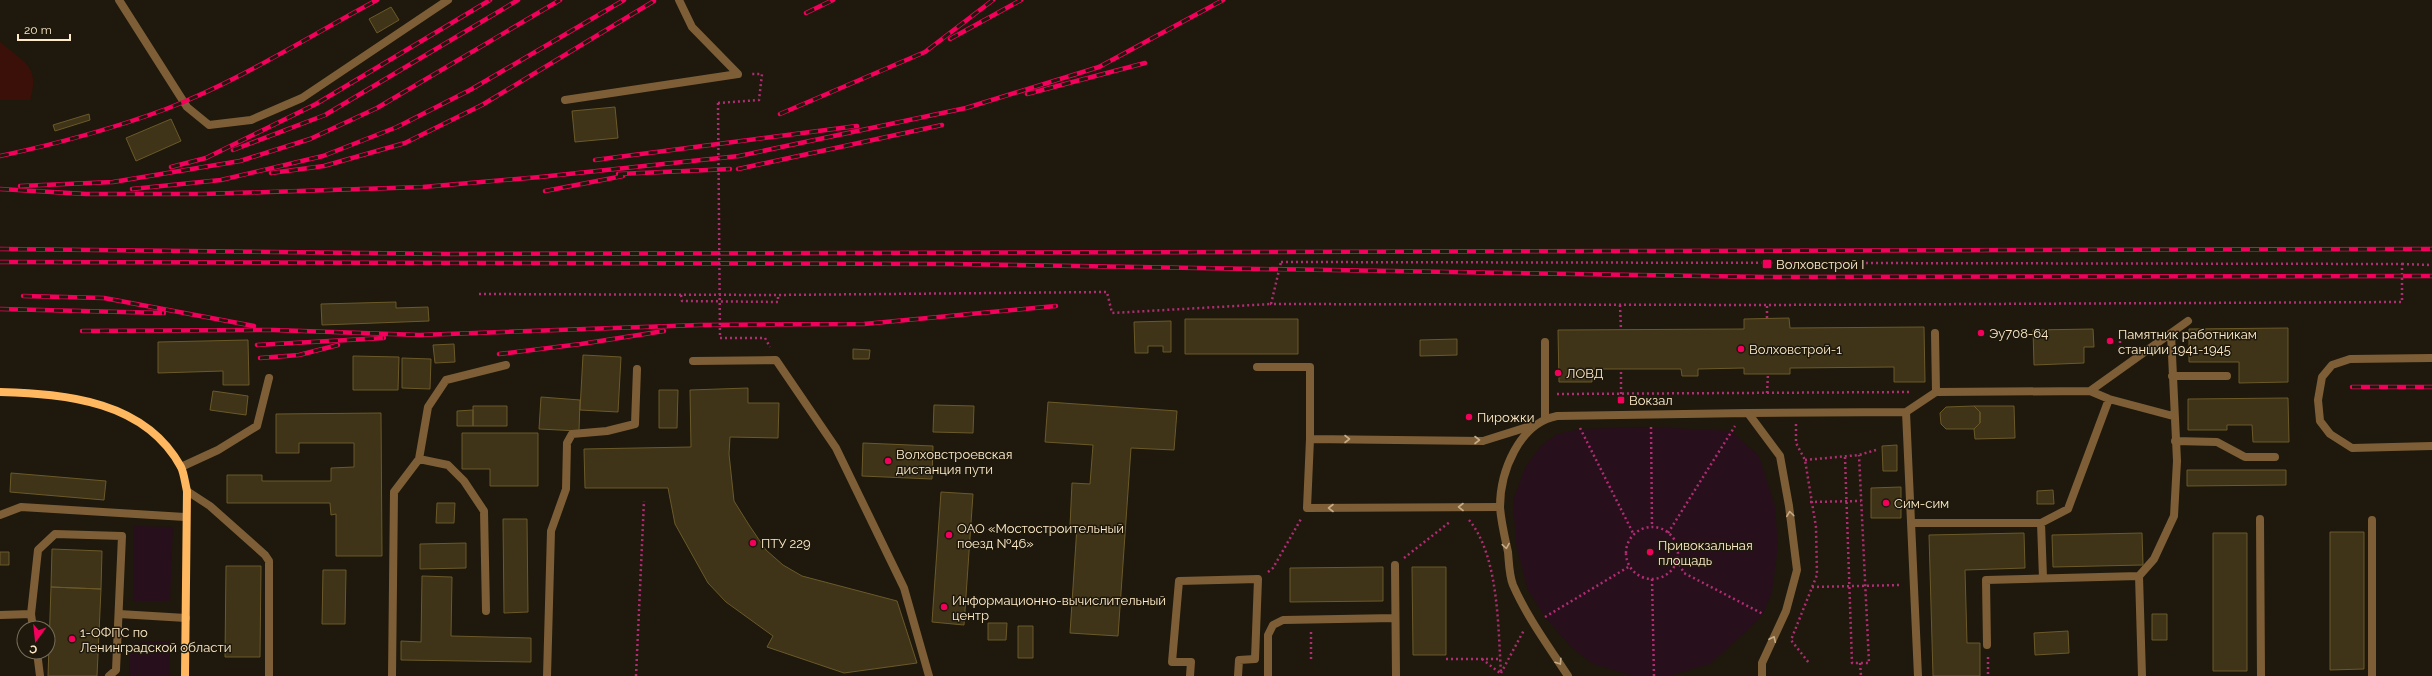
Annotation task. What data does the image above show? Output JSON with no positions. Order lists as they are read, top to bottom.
{
  "places": {
    "transit": ["Волховстрой I", "Вокзал"],
    "other": [
      "Эу708-64",
      "Памятник работникам станции 1941-1945",
      "Волховстрой-1",
      "ЛОВД",
      "Пирожки",
      "Волховстроевская дистанция пути",
      "Сим-сим",
      "ОАО «Мостостроительный поезд №46»",
      "ПТУ 229",
      "Привокзальная площадь",
      "Информационно-вычислительный центр",
      "1-ОФПС по Ленинградской области"
    ]
  },
  "scale_bar": "20 m",
  "north": "bottom"
}
